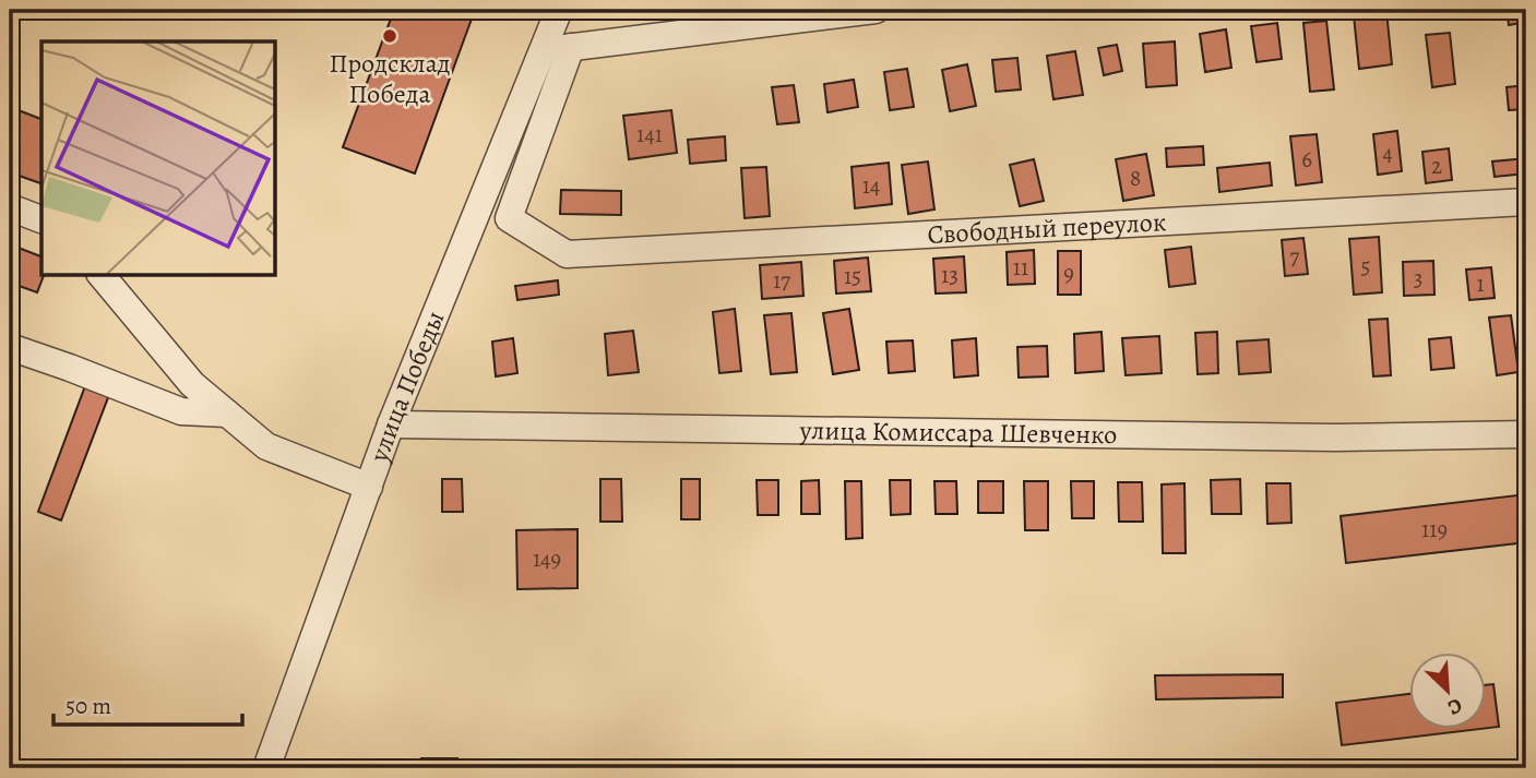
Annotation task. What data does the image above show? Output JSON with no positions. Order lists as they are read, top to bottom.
{
  "streets": {
    "street": ["Свободный переулок", "улица Победы", "улица Комиссара Шевченко"]
  },
  "crossings": [
    ["улица Победы", "улица Комиссара Шевченко"]
  ],
  "places": ["Продсклад Победа"],
  "house_numbers": [
    "141",
    "4",
    "6",
    "2",
    "8",
    "14",
    "7",
    "5",
    "11",
    "9",
    "13",
    "15",
    "3",
    "17",
    "1",
    "119",
    "149"
  ],
  "scale_bar": "50 m",
  "north": "bottom right"
}
